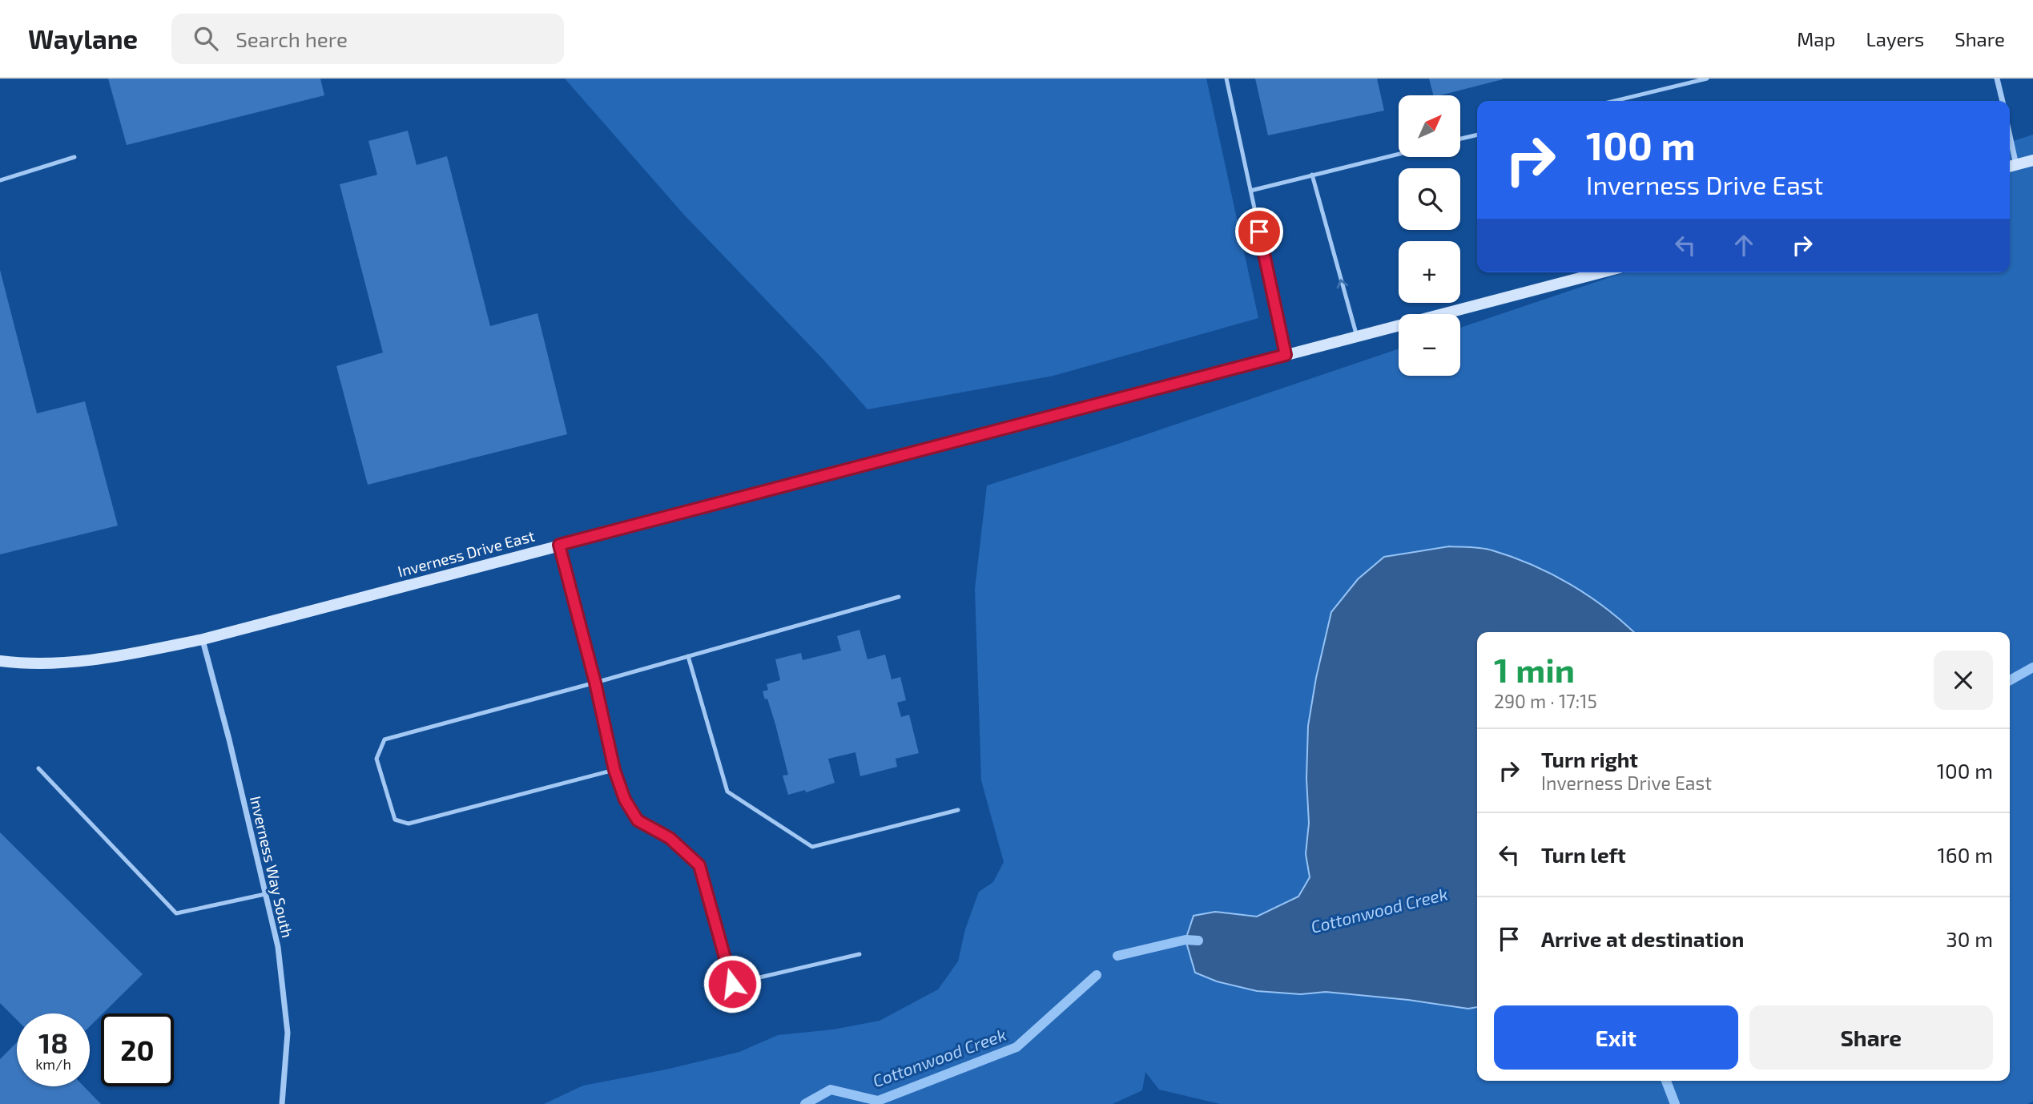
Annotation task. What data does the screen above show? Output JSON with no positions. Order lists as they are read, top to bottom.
{
  "streets": {
    "main road": ["Inverness Drive East"],
    "street": ["Inverness Way South"]
  },
  "crossings": [
    ["Inverness Drive East", "Inverness Way South"]
  ],
  "water": ["Cottonwood Creek"],
  "north": "top right",
  "page": {
    "header": "Waylane",
    "search": "Search here",
    "nav": ["Map", "Layers", "Share"],
    "map_buttons": ["+", "−"],
    "turn": ["100 m", "Inverness Drive East"],
    "heading": ["1 min", "290 m · 17:15"],
    "list": [
      {
        "name": "Turn right",
        "note": "Inverness Drive East",
        "value": "100 m"
      },
      {
        "name": "Turn left",
        "value": "160 m"
      },
      {
        "name": "Arrive at destination",
        "value": "30 m"
      }
    ],
    "buttons": ["Exit", "Share"],
    "speed": "18 km/h",
    "limit": "20"
  }
}
